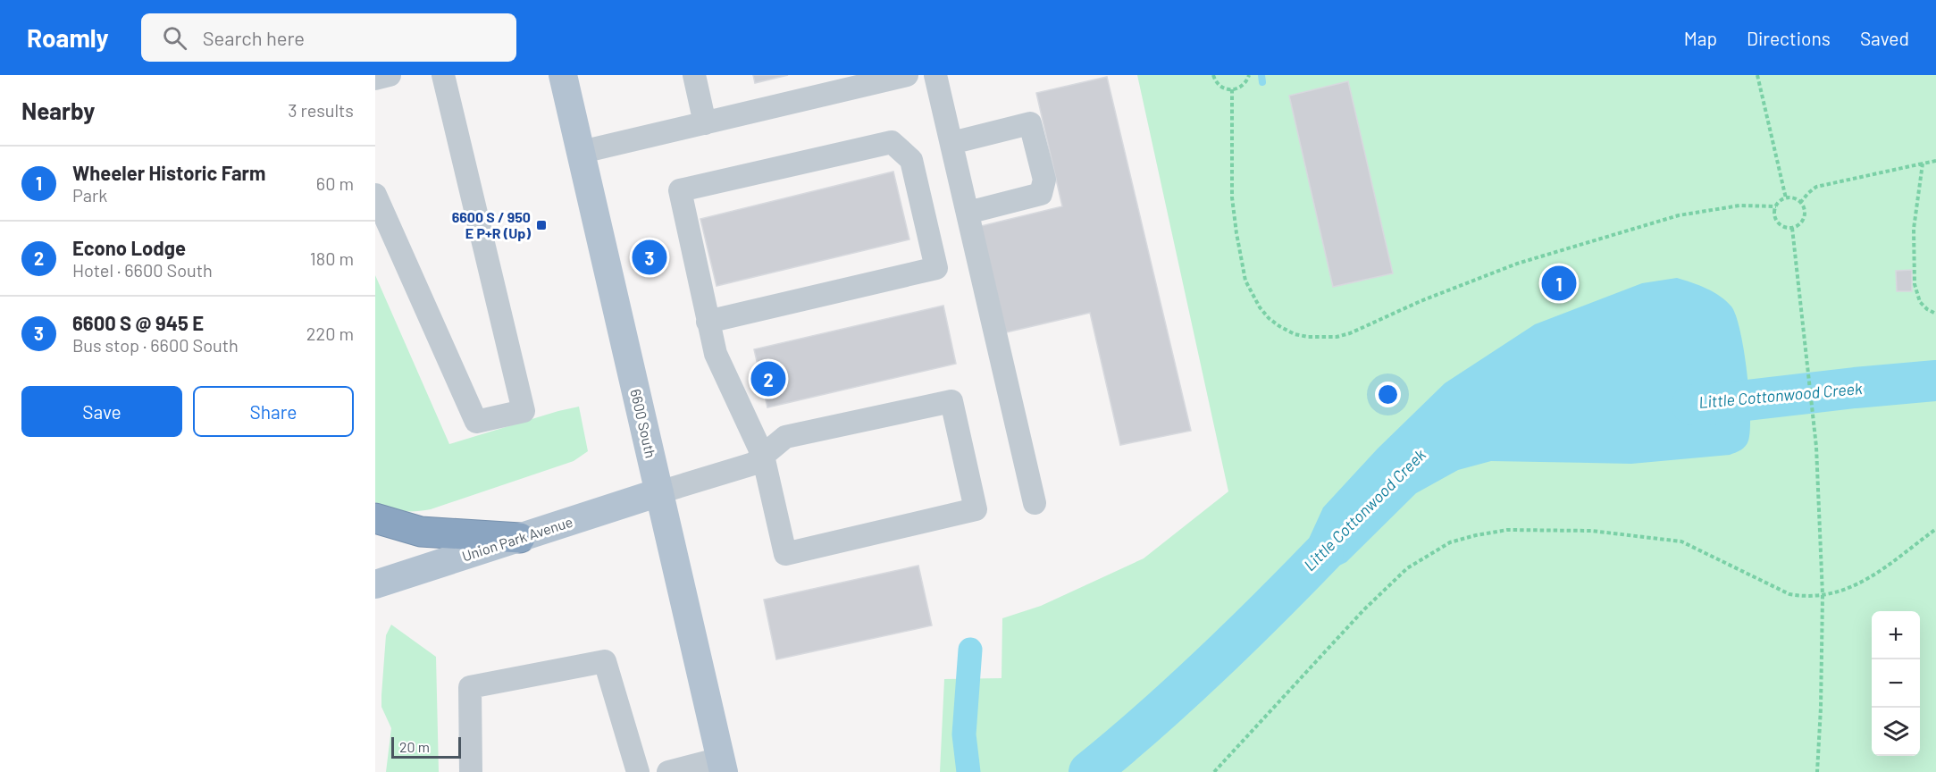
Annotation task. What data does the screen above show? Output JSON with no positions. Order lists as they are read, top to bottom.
{
  "streets": {
    "main road": ["6600 South", "Union Park Avenue"]
  },
  "crossings": [
    ["6600 South", "Union Park Avenue"]
  ],
  "water": ["Little Cottonwood Creek"],
  "places": {
    "transit": ["6600 S / 950 E P+R (Up)"]
  },
  "scale_bar": "20 m",
  "page": {
    "header": "Roamly",
    "search": "Search here",
    "nav": ["Map", "Directions", "Saved"],
    "heading": ["Nearby", "3 results"],
    "list": [
      {
        "mark": "1",
        "name": "Wheeler Historic Farm",
        "note": "Park",
        "value": "60 m"
      },
      {
        "mark": "2",
        "name": "Econo Lodge",
        "note": "Hotel · 6600 South",
        "value": "180 m"
      },
      {
        "mark": "3",
        "name": "6600 S @ 945 E",
        "note": "Bus stop · 6600 South",
        "value": "220 m"
      }
    ],
    "pins": ["3", "1", "2"],
    "buttons": ["Save", "Share"],
    "map_buttons": ["+", "−"],
    "scale": "20 m"
  }
}
